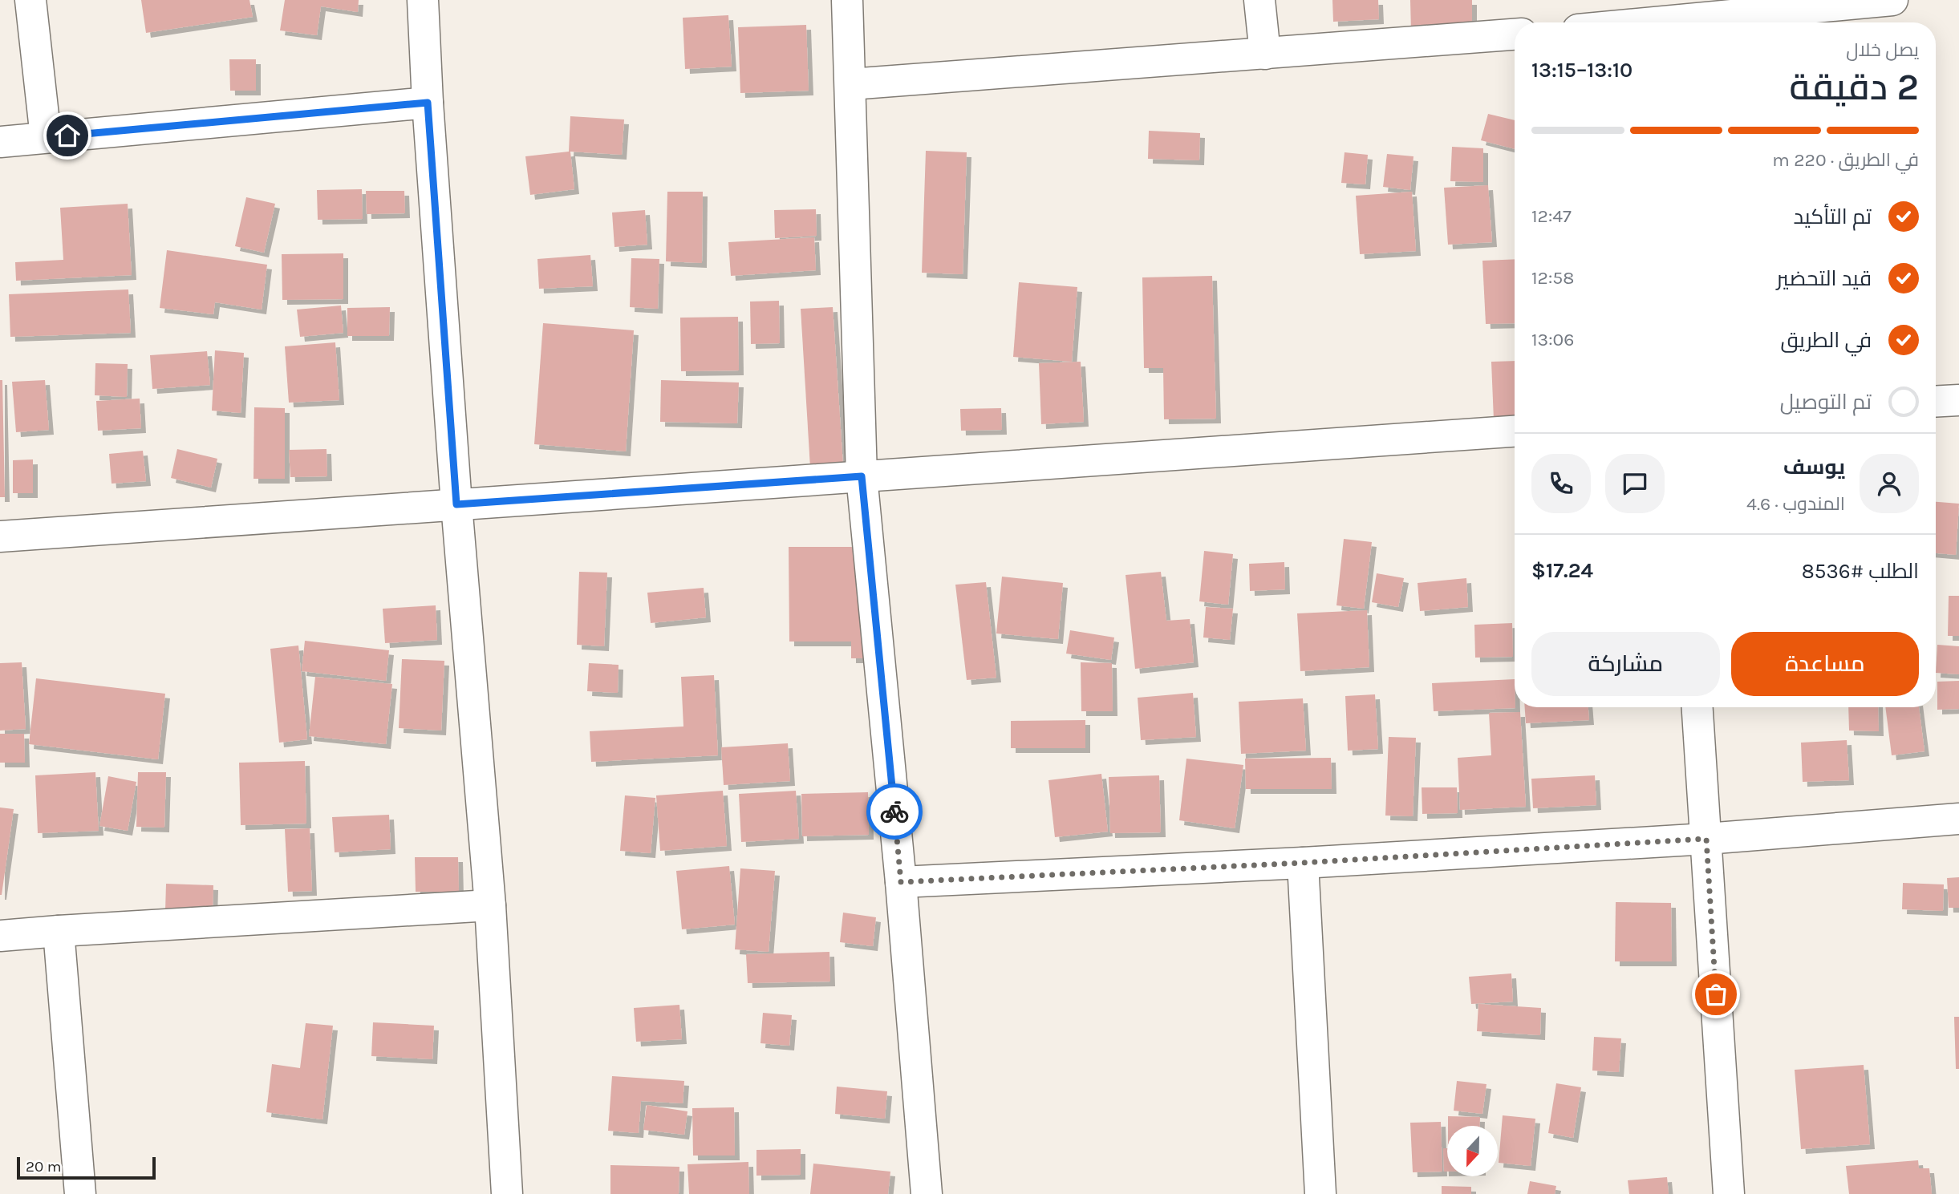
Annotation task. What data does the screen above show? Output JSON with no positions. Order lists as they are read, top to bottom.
{
  "scale_bar": "20 m",
  "north": "bottom",
  "page": {
    "heading": ["2 دقيقة", "يصل خلال", "13:10–13:15"],
    "panel": [
      "يوسف",
      "المندوب · 4.6",
      "الطلب #8536",
      "$17.24"
    ],
    "bar": "في الطريق · 220 m",
    "list": [
      ["تم التأكيد", "12:47"],
      ["قيد التحضير", "12:58"],
      ["في الطريق", "13:06"],
      "تم التوصيل"
    ],
    "buttons": ["مساعدة", "مشاركة"],
    "scale": "20 m"
  }
}
